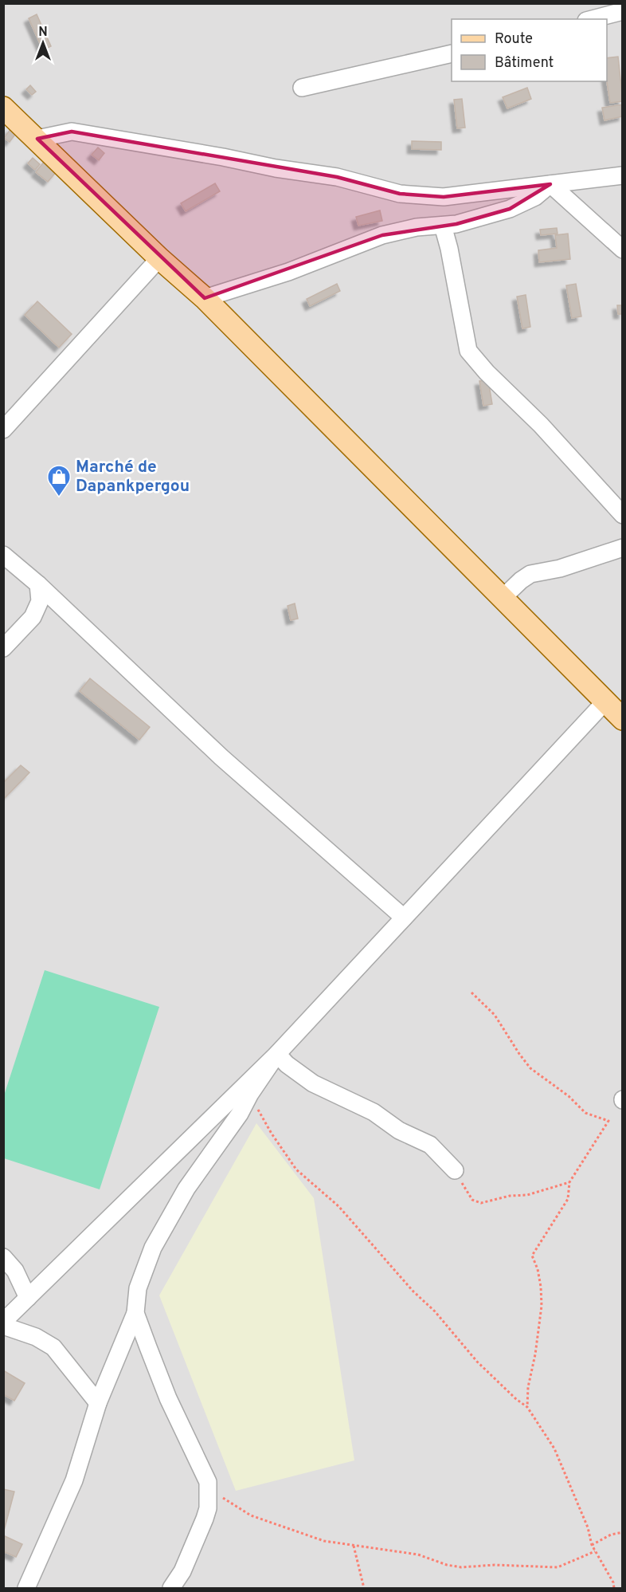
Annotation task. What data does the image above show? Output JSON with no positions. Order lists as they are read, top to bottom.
{
  "places": {
    "shop": ["Marché de Dapankpergou"]
  },
  "legend": ["Route", "Bâtiment"],
  "north": "top"
}
